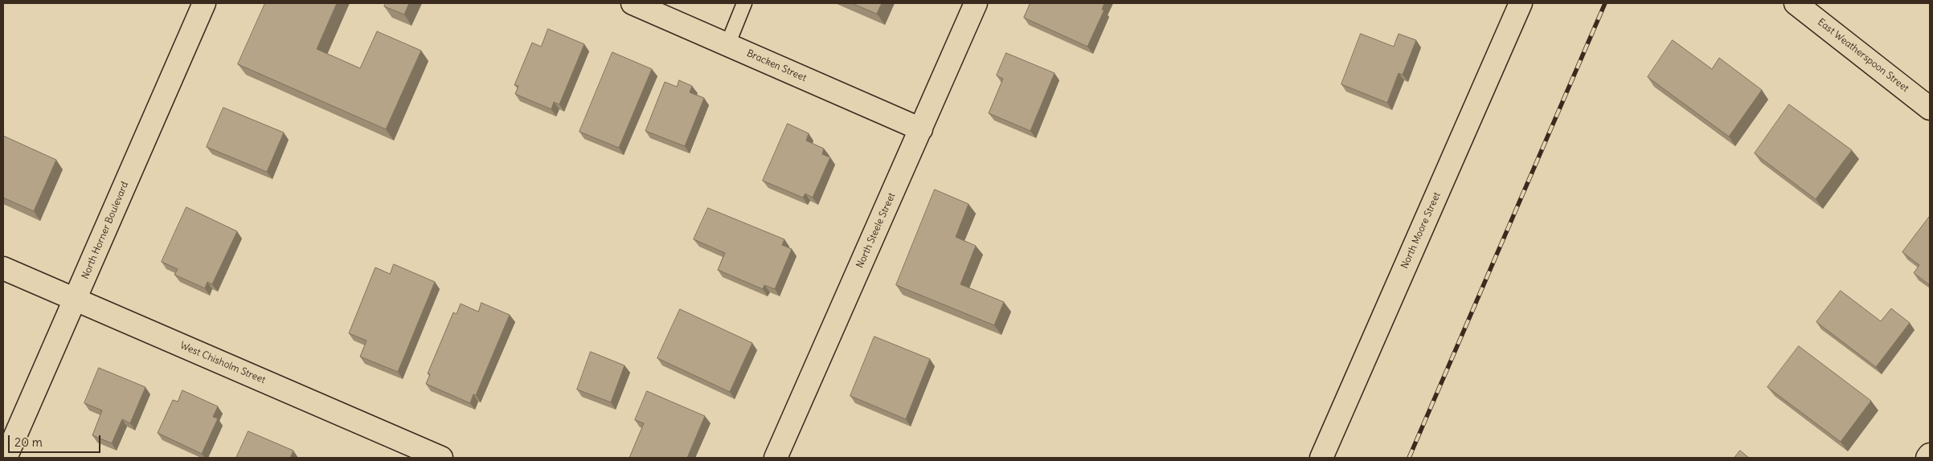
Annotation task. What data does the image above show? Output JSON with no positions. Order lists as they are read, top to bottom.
{
  "streets": {
    "street": [
      "East Weatherspoon Street",
      "Bracken Street",
      "North Horner Boulevard",
      "North Steele Street",
      "North Moore Street",
      "West Chisholm Street"
    ]
  },
  "crossings": [
    ["Bracken Street", "North Steele Street"],
    ["North Horner Boulevard", "West Chisholm Street"]
  ],
  "scale_bar": "20 m"
}
